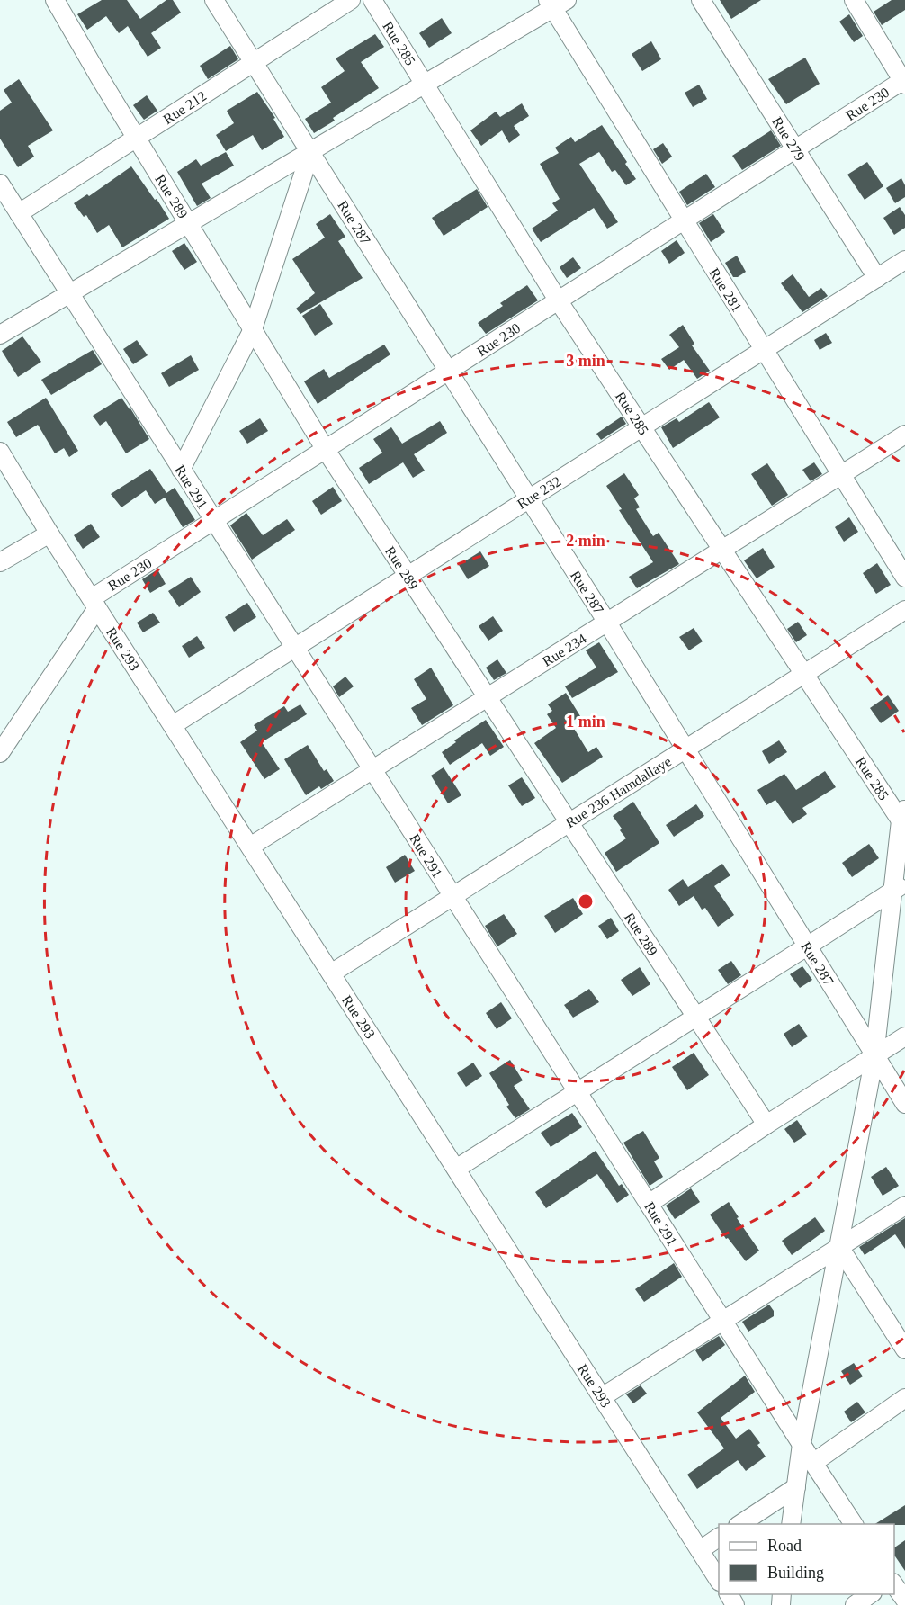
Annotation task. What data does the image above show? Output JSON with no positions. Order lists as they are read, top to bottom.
{
  "streets": {
    "street": [
      "Rue 285",
      "Rue 230",
      "Rue 212",
      "Rue 279",
      "Rue 289",
      "Rue 287",
      "Rue 281",
      "Rue 291",
      "Rue 232",
      "Rue 293",
      "Rue 234",
      "Rue 236 Hamdallaye"
    ]
  },
  "crossings": [
    ["Rue 285", "Rue 230"],
    ["Rue 285", "Rue 232"],
    ["Rue 285", "Rue 234"],
    ["Rue 285", "Rue 236 Hamdallaye"],
    ["Rue 230", "Rue 279"],
    ["Rue 230", "Rue 289"],
    ["Rue 230", "Rue 287"],
    ["Rue 230", "Rue 281"],
    ["Rue 230", "Rue 291"],
    ["Rue 230", "Rue 293"],
    ["Rue 212", "Rue 289"],
    ["Rue 212", "Rue 287"],
    ["Rue 212", "Rue 291"],
    ["Rue 279", "Rue 232"],
    ["Rue 289", "Rue 232"],
    ["Rue 289", "Rue 234"],
    ["Rue 289", "Rue 236 Hamdallaye"],
    ["Rue 287", "Rue 232"],
    ["Rue 287", "Rue 234"],
    ["Rue 287", "Rue 236 Hamdallaye"],
    ["Rue 281", "Rue 232"],
    ["Rue 281", "Rue 234"],
    ["Rue 291", "Rue 232"],
    ["Rue 291", "Rue 234"],
    ["Rue 291", "Rue 236 Hamdallaye"],
    ["Rue 232", "Rue 293"],
    ["Rue 293", "Rue 234"],
    ["Rue 293", "Rue 236 Hamdallaye"]
  ],
  "legend": ["Road", "Building"],
  "rings": ["3 min", "2 min", "1 min"]
}
